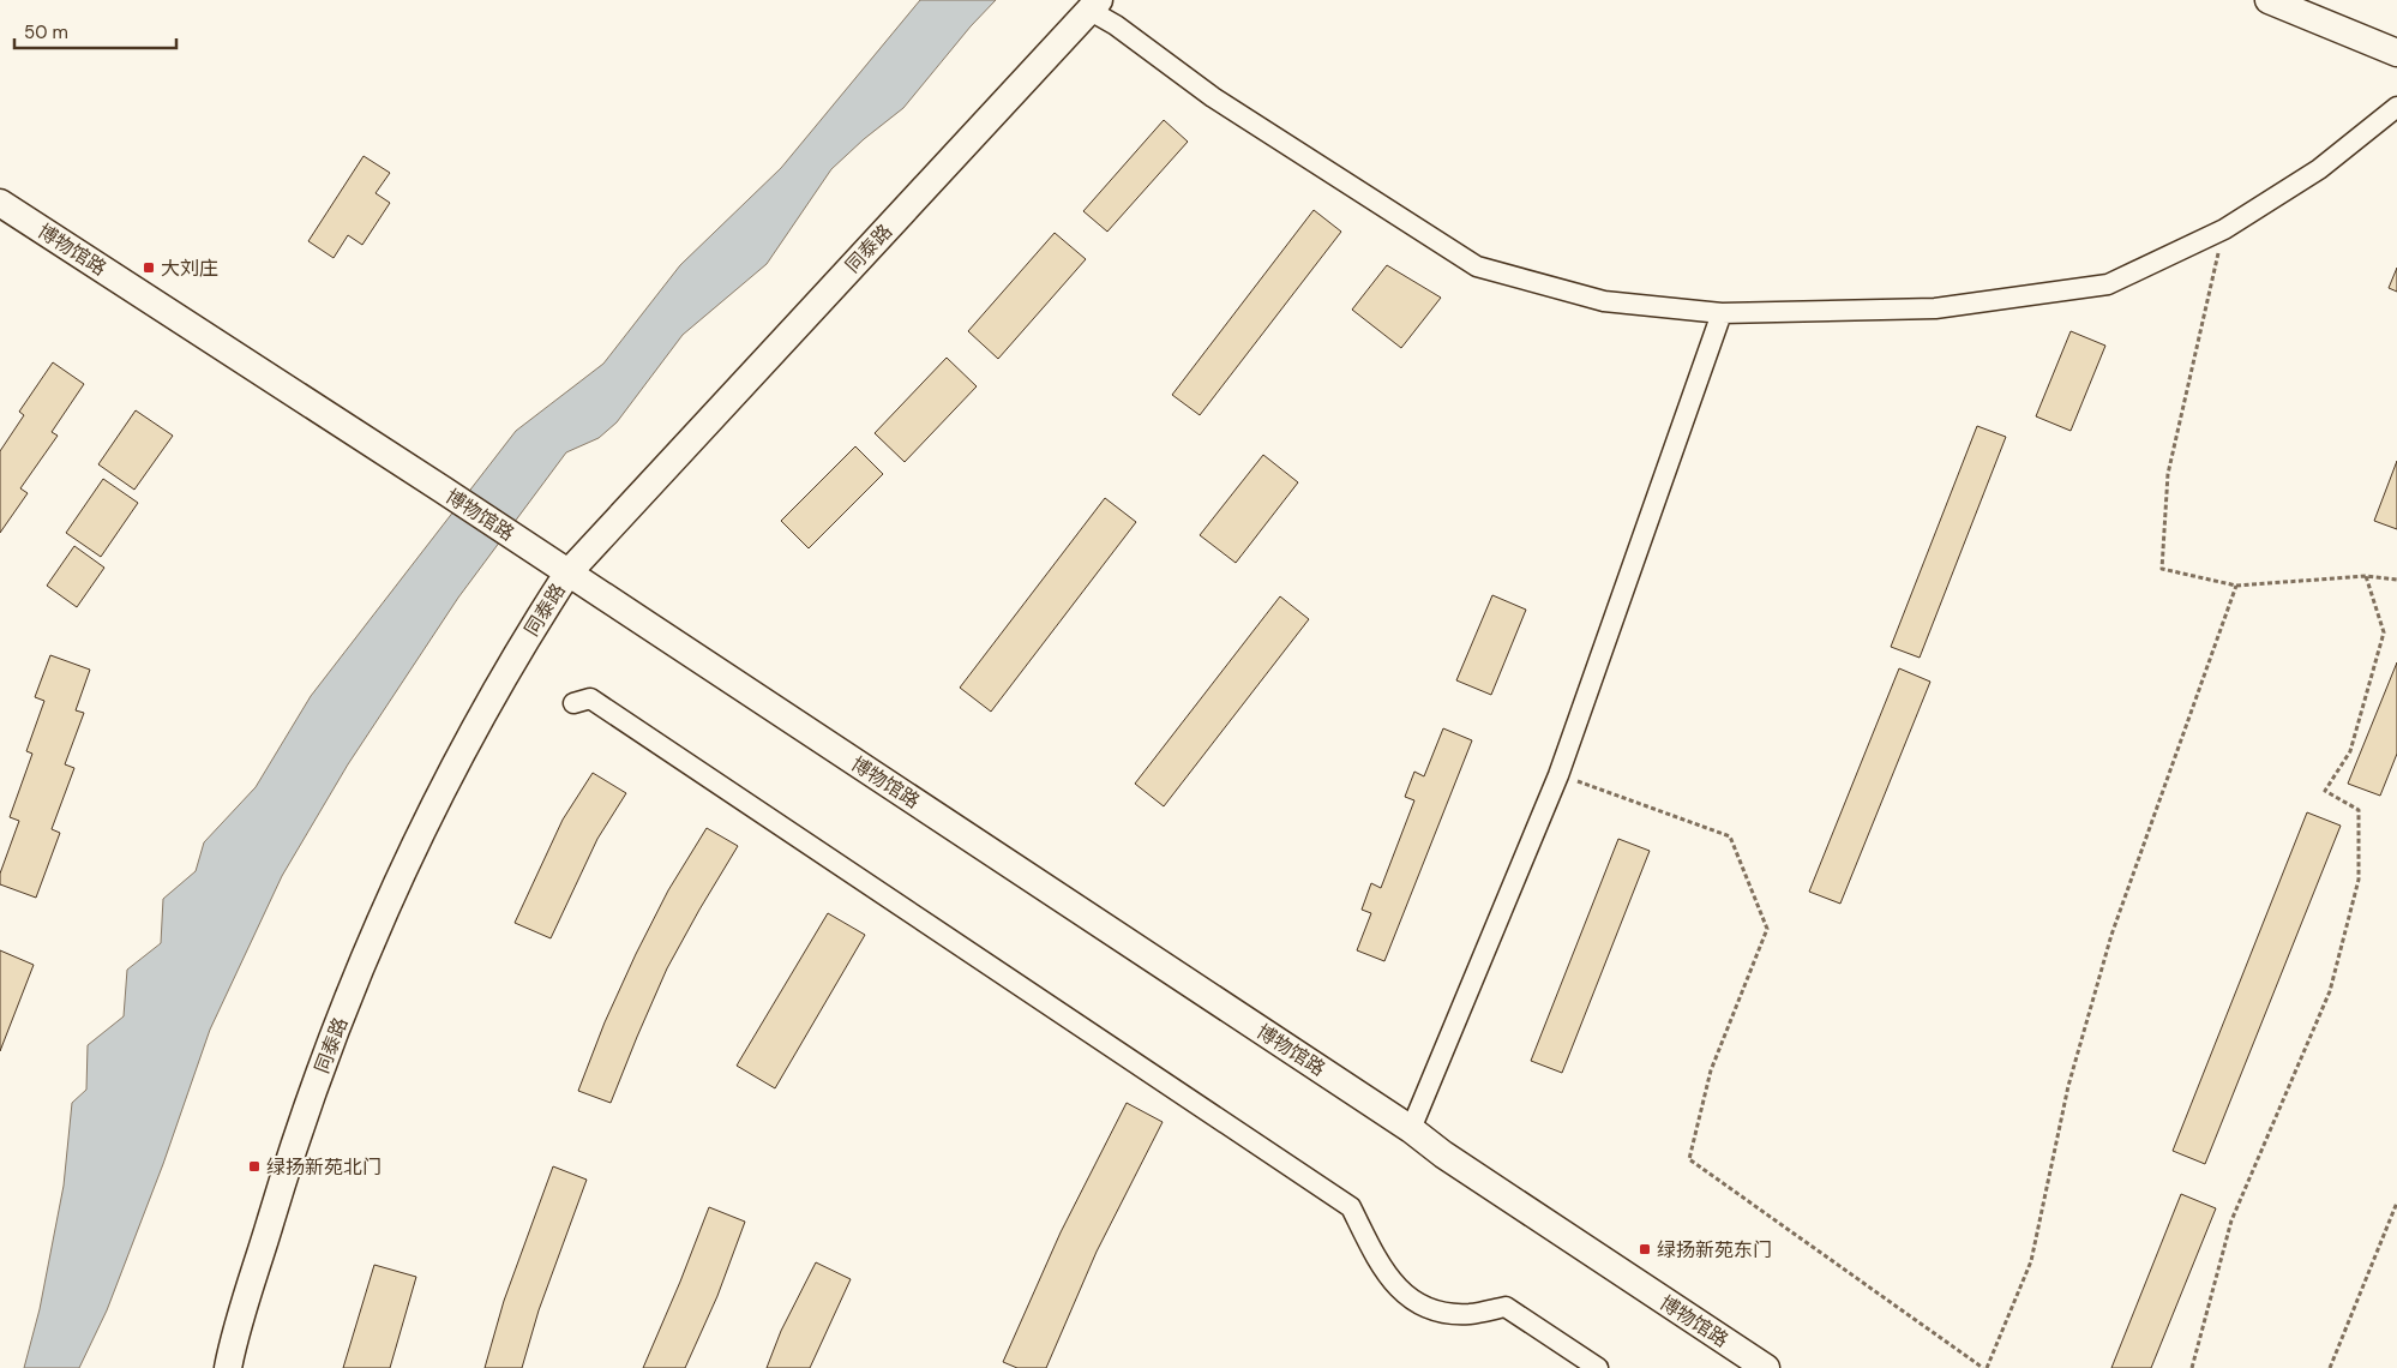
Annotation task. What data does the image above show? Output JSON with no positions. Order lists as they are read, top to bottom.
{
  "streets": {
    "street": ["同泰路", "博物馆路"]
  },
  "crossings": [
    ["同泰路", "博物馆路"]
  ],
  "places": {
    "transit": ["大刘庄", "绿扬新苑北门", "绿扬新苑东门"]
  },
  "scale_bar": "50 m"
}
